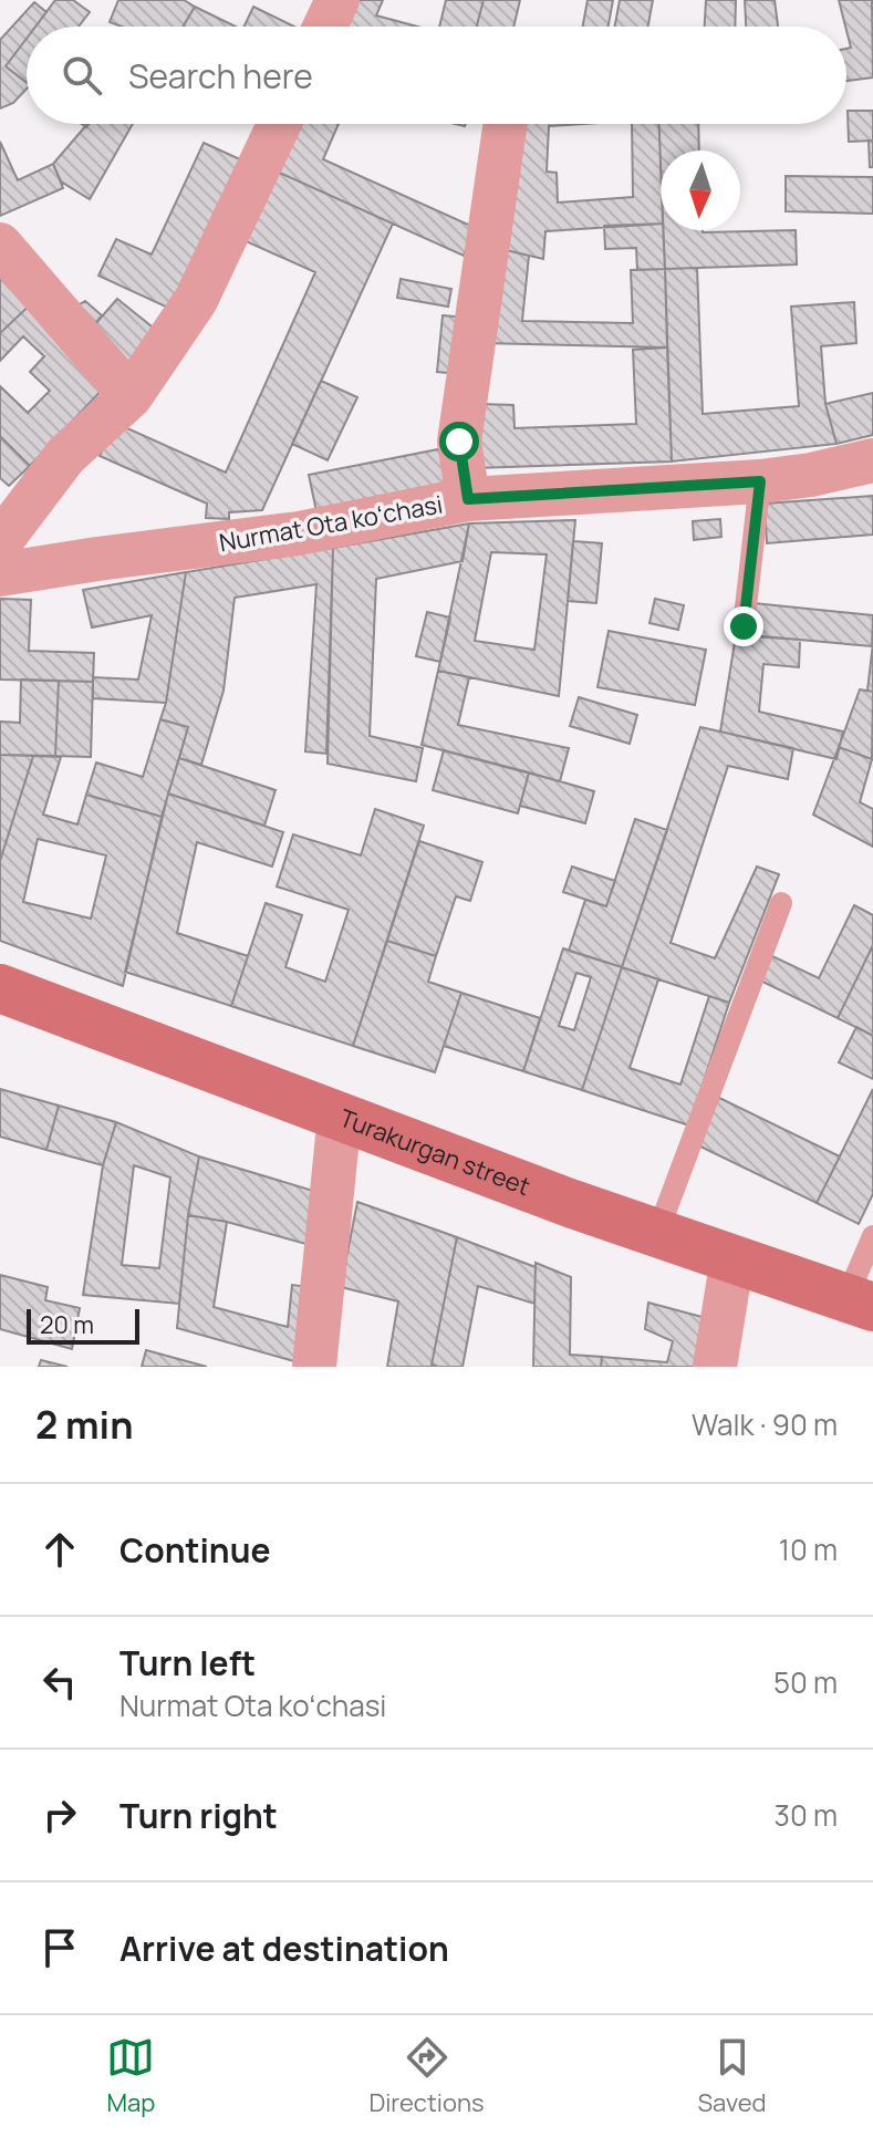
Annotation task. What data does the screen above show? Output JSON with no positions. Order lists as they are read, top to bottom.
{
  "streets": {
    "main road": ["Turakurgan street"],
    "street": ["Nurmat Ota koʻchasi"]
  },
  "scale_bar": "20 m",
  "north": "bottom",
  "page": {
    "search": "Search here",
    "scale": "20 m",
    "heading": ["2 min", "Walk · 90 m"],
    "list": [
      ["Continue", "10 m"],
      ["Turn left", "Nurmat Ota koʻchasi", "50 m"],
      ["Turn right", "30 m"],
      "Arrive at destination"
    ],
    "nav": ["Map", "Directions", "Saved"]
  }
}
